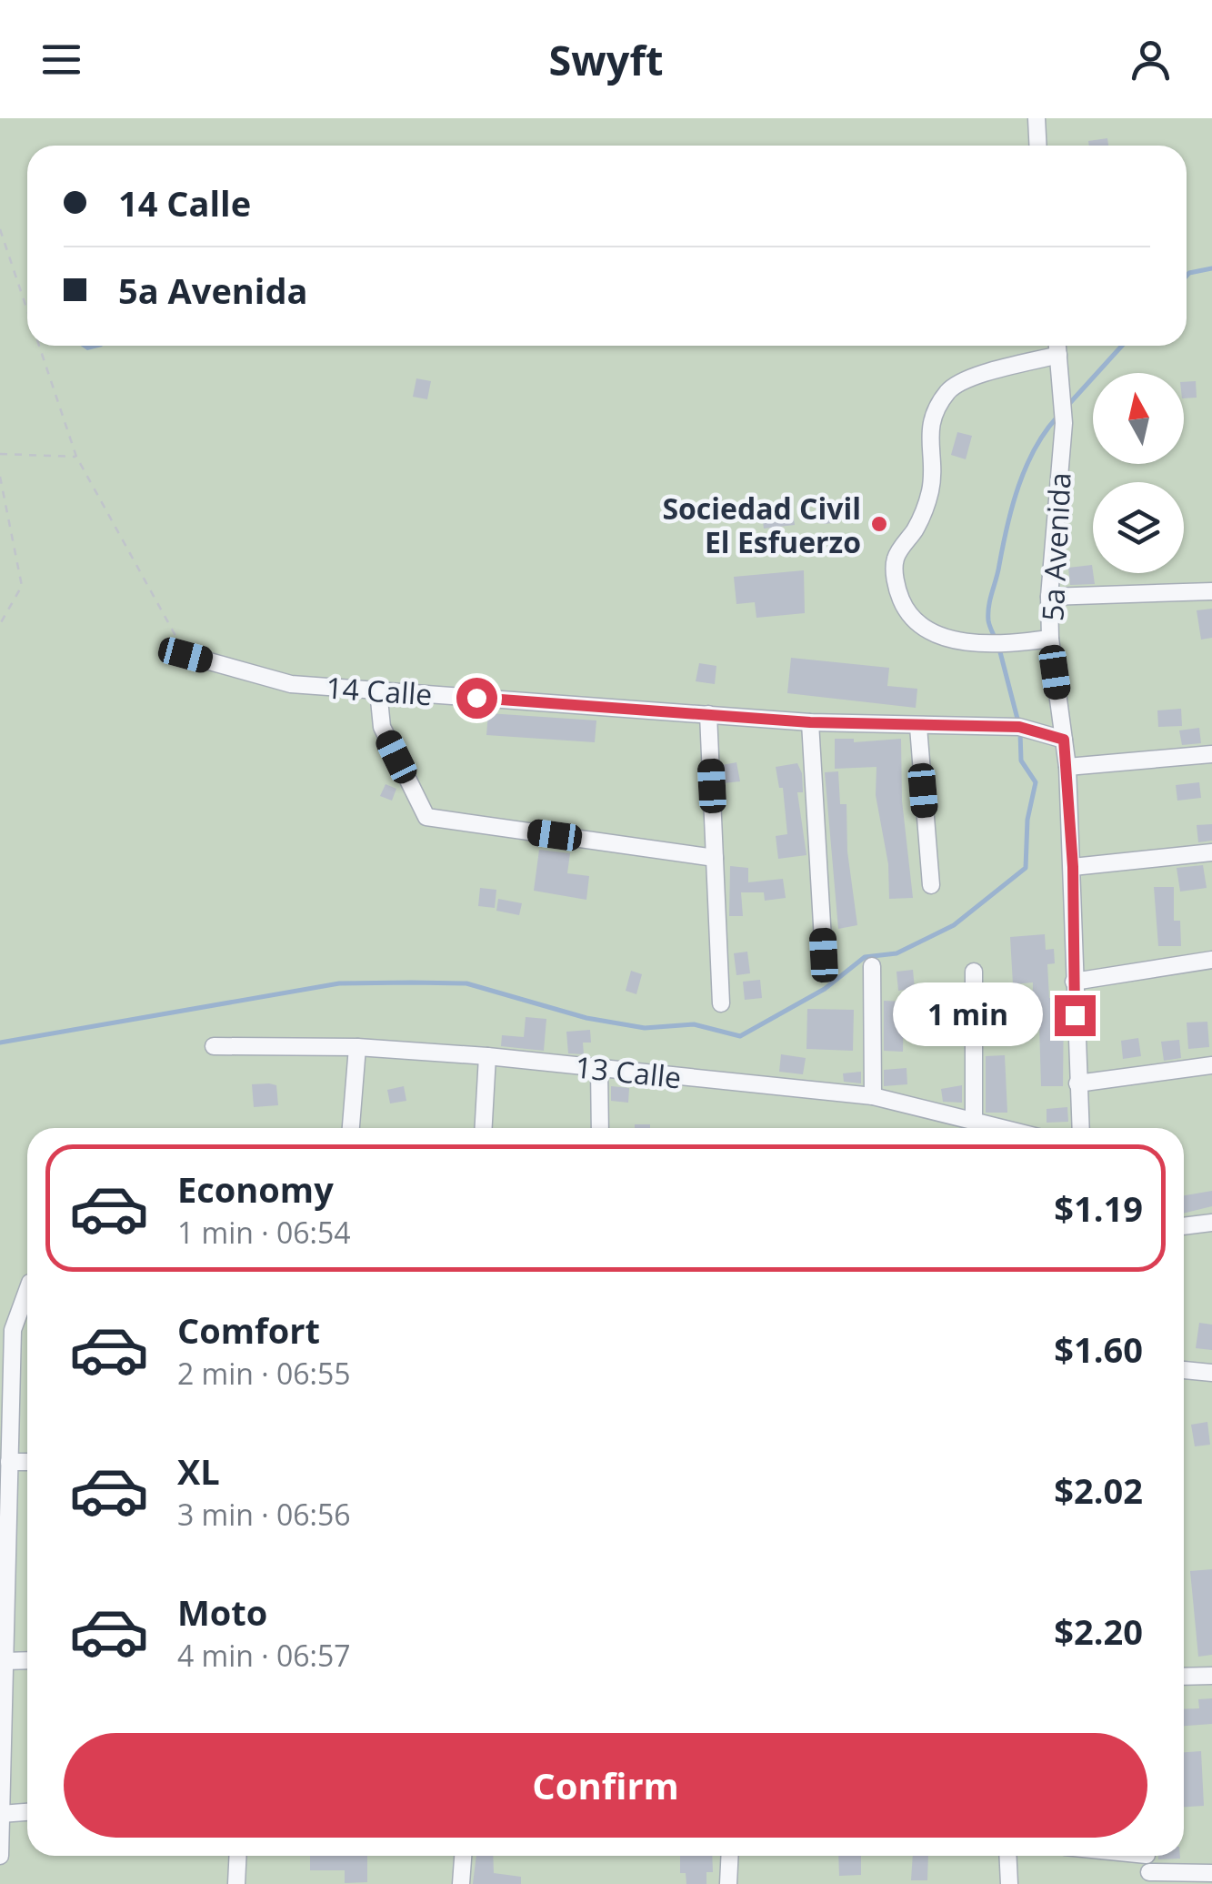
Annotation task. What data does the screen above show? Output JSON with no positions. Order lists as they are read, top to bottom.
{
  "streets": {
    "street": ["5a Avenida", "14 Calle", "13 Calle"]
  },
  "crossings": [
    ["5a Avenida", "14 Calle"]
  ],
  "places": ["Sociedad Civil El Esfuerzo"],
  "north": "top",
  "page": {
    "header": "Swyft",
    "banner": ["14 Calle", "5a Avenida"],
    "bubble": "1 min",
    "list": [
      {
        "name": "Economy",
        "note": "1 min · 06:54",
        "value": "$1.19"
      },
      {
        "name": "Comfort",
        "note": "2 min · 06:55",
        "value": "$1.60"
      },
      {
        "name": "XL",
        "note": "3 min · 06:56",
        "value": "$2.02"
      },
      {
        "name": "Moto",
        "note": "4 min · 06:57",
        "value": "$2.20"
      }
    ],
    "buttons": "Confirm"
  }
}
